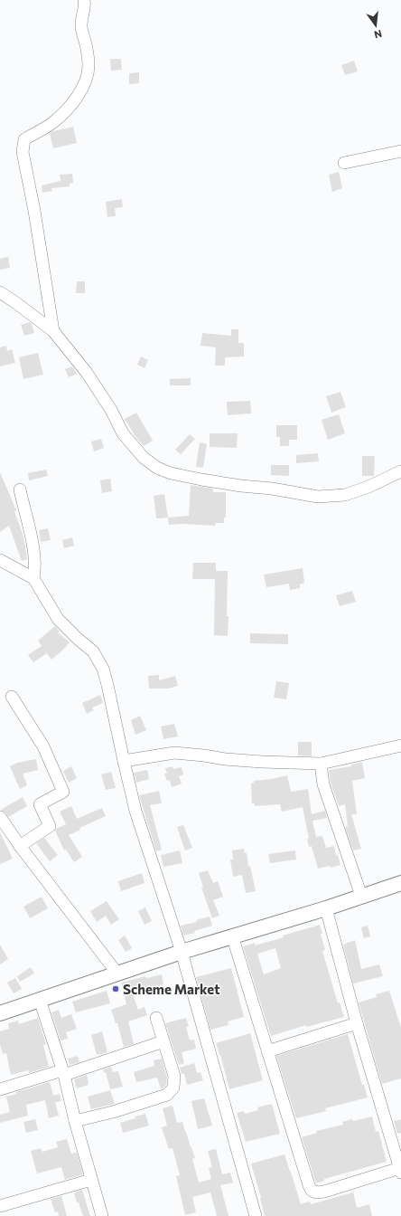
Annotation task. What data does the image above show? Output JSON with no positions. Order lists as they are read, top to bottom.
{
  "places": ["Scheme Market"],
  "north": "bottom"
}
